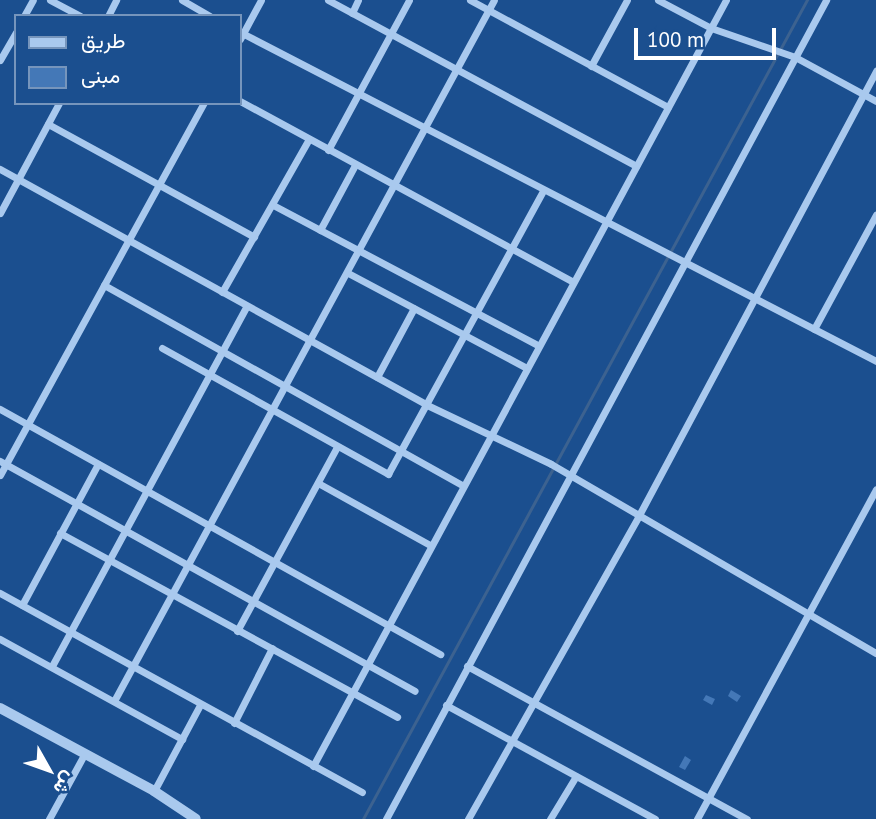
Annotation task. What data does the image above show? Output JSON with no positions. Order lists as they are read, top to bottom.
{
  "legend": ["طريق", "مبنى"],
  "scale_bar": "100 m",
  "north": "bottom right"
}
